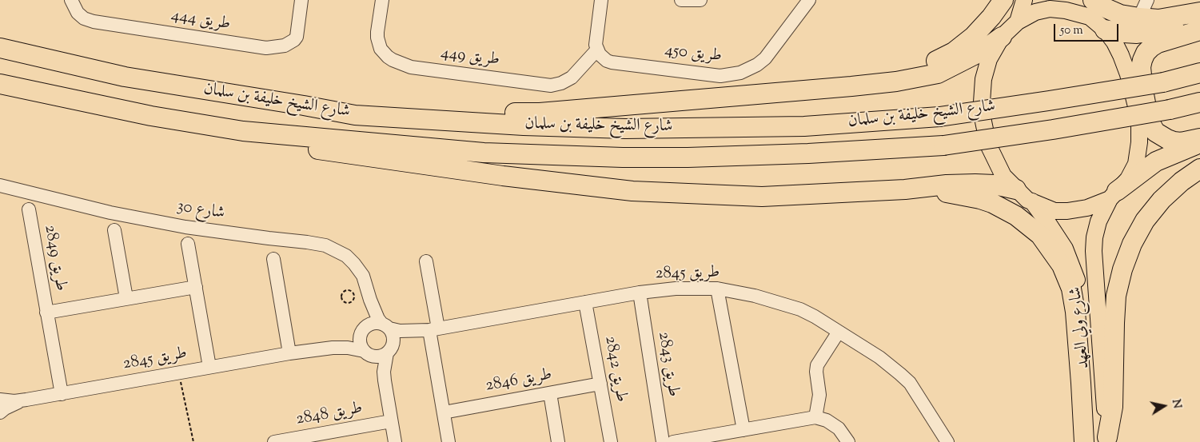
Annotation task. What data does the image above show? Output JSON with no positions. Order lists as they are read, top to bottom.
{
  "streets": {
    "highway": ["شارع الشيخ خليفة بن سلمان"],
    "main road": ["شارع ولي العهد"],
    "street": [
      "طريق 444",
      "طريق 450",
      "طريق 449",
      "شارع 30",
      "طريق 2849",
      "طريق 2845",
      "طريق 2843",
      "طريق 2842",
      "طريق 2846",
      "طريق 2848"
    ]
  },
  "crossings": [
    ["طريق 450", "طريق 449"],
    ["شارع 30", "طريق 2845"],
    ["طريق 2849", "طريق 2845"],
    ["طريق 2845", "طريق 2843"],
    ["طريق 2845", "طريق 2842"],
    ["طريق 2842", "طريق 2846"]
  ],
  "scale_bar": "50 m",
  "north": "right"
}
